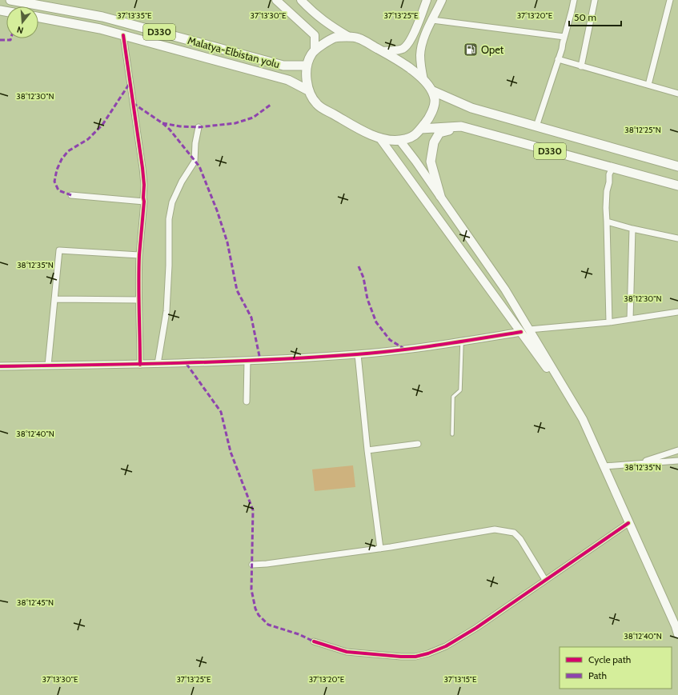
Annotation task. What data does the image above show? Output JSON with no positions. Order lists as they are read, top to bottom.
{
  "streets": {
    "main road": ["D330", "Malatya-Elbistan yolu"]
  },
  "crossings": [
    ["D330", "Malatya-Elbistan yolu"]
  ],
  "places": {
    "fuel station": ["Opet"]
  },
  "legend": ["Cycle path", "Path"],
  "scale_bar": "50 m",
  "north": "bottom",
  "coordinates": [
    "37°13'35\"E",
    "37°13'30\"E",
    "37°13'25\"E",
    "37°13'20\"E",
    "38°12'30\"N",
    "38°12'25\"N",
    "38°12'35\"N",
    "38°12'40\"N",
    "38°12'45\"N",
    "37°13'15\"E"
  ]
}
